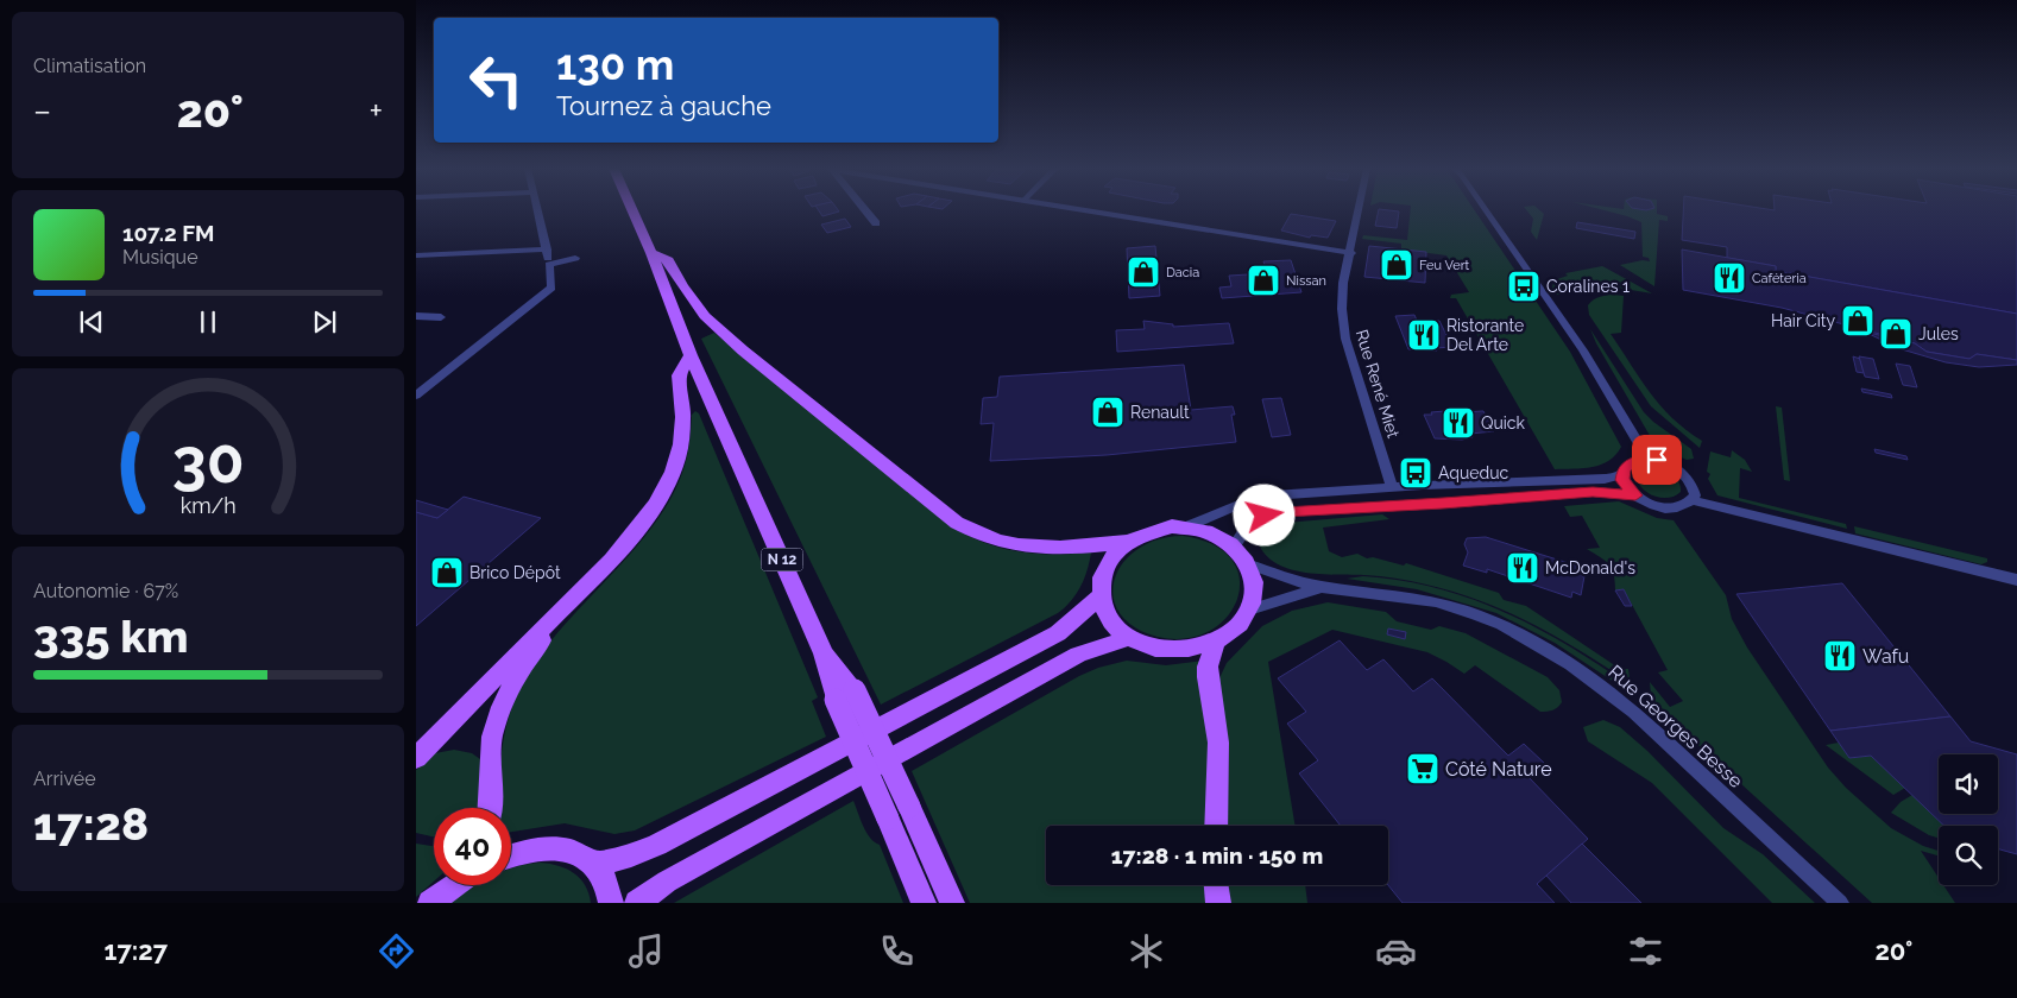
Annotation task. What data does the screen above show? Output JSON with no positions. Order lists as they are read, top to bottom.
{
  "streets": {
    "main road": ["N 12"],
    "street": ["Rue René Miet", "Rue Georges Besse"]
  },
  "places": {
    "shop": [
      "Feu Vert",
      "Dacia",
      "Nissan",
      "Hair City",
      "Jules",
      "Renault",
      "Brico Dépôt"
    ],
    "restaurant": [
      "Caféteria",
      "Ristorante Del Arte",
      "Quick",
      "McDonald's",
      "Wafu"
    ],
    "bus stop": ["Coralines 1", "Aqueduc"],
    "supermarket": ["Côté Nature"]
  },
  "page": {
    "tile": [
      "Climatisation",
      ["Autonomie · 67%", "335 km"],
      ["Arrivée", "17:28"]
    ],
    "turn": ["130 m", "Tournez à gauche"],
    "heat": ["−", "20°", "+"],
    "song": ["107.2 FM", "Musique"],
    "limit": "40",
    "trip": "17:28 · 1 min · 150 m",
    "tabs": ["17:27", "20°"],
    "gauge": ["30", "km/h"]
  }
}
